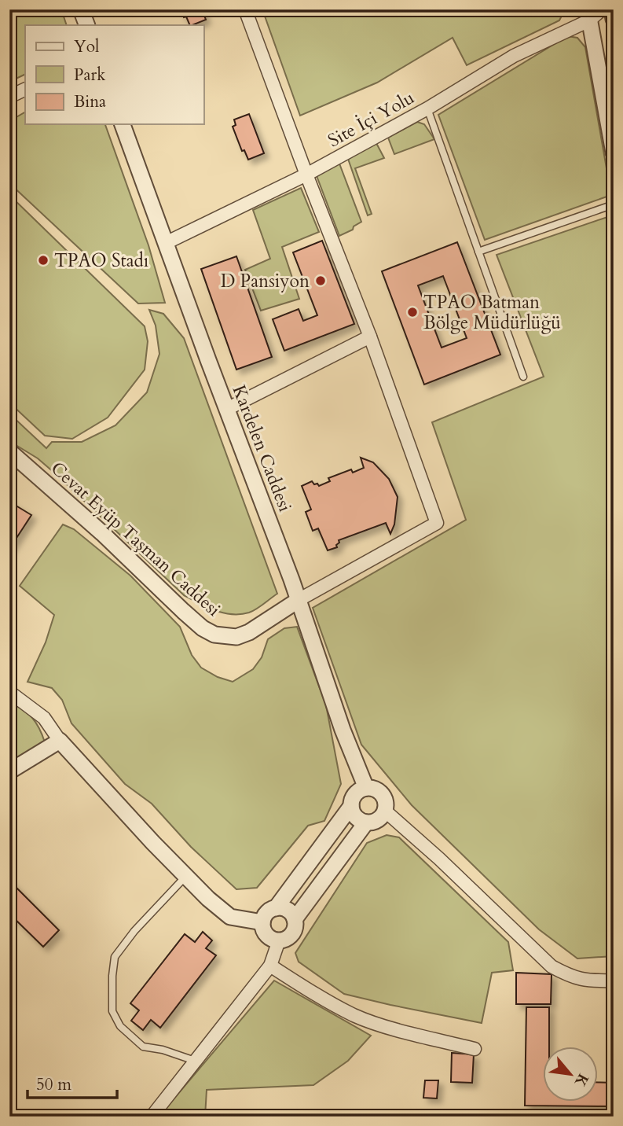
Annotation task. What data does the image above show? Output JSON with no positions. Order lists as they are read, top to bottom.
{
  "streets": {
    "street": ["Site İçi Yolu", "Kardelen Caddesi", "Cevat Eyüp Taşman Caddesi"]
  },
  "crossings": [
    ["Site İçi Yolu", "Kardelen Caddesi"],
    ["Kardelen Caddesi", "Cevat Eyüp Taşman Caddesi"]
  ],
  "places": ["TPAO Stadı", "D Pansiyon", "TPAO Batman Bölge Müdürlüğü"],
  "legend": ["Yol", "Park", "Bina"],
  "scale_bar": "50 m",
  "north": "bottom right"
}
